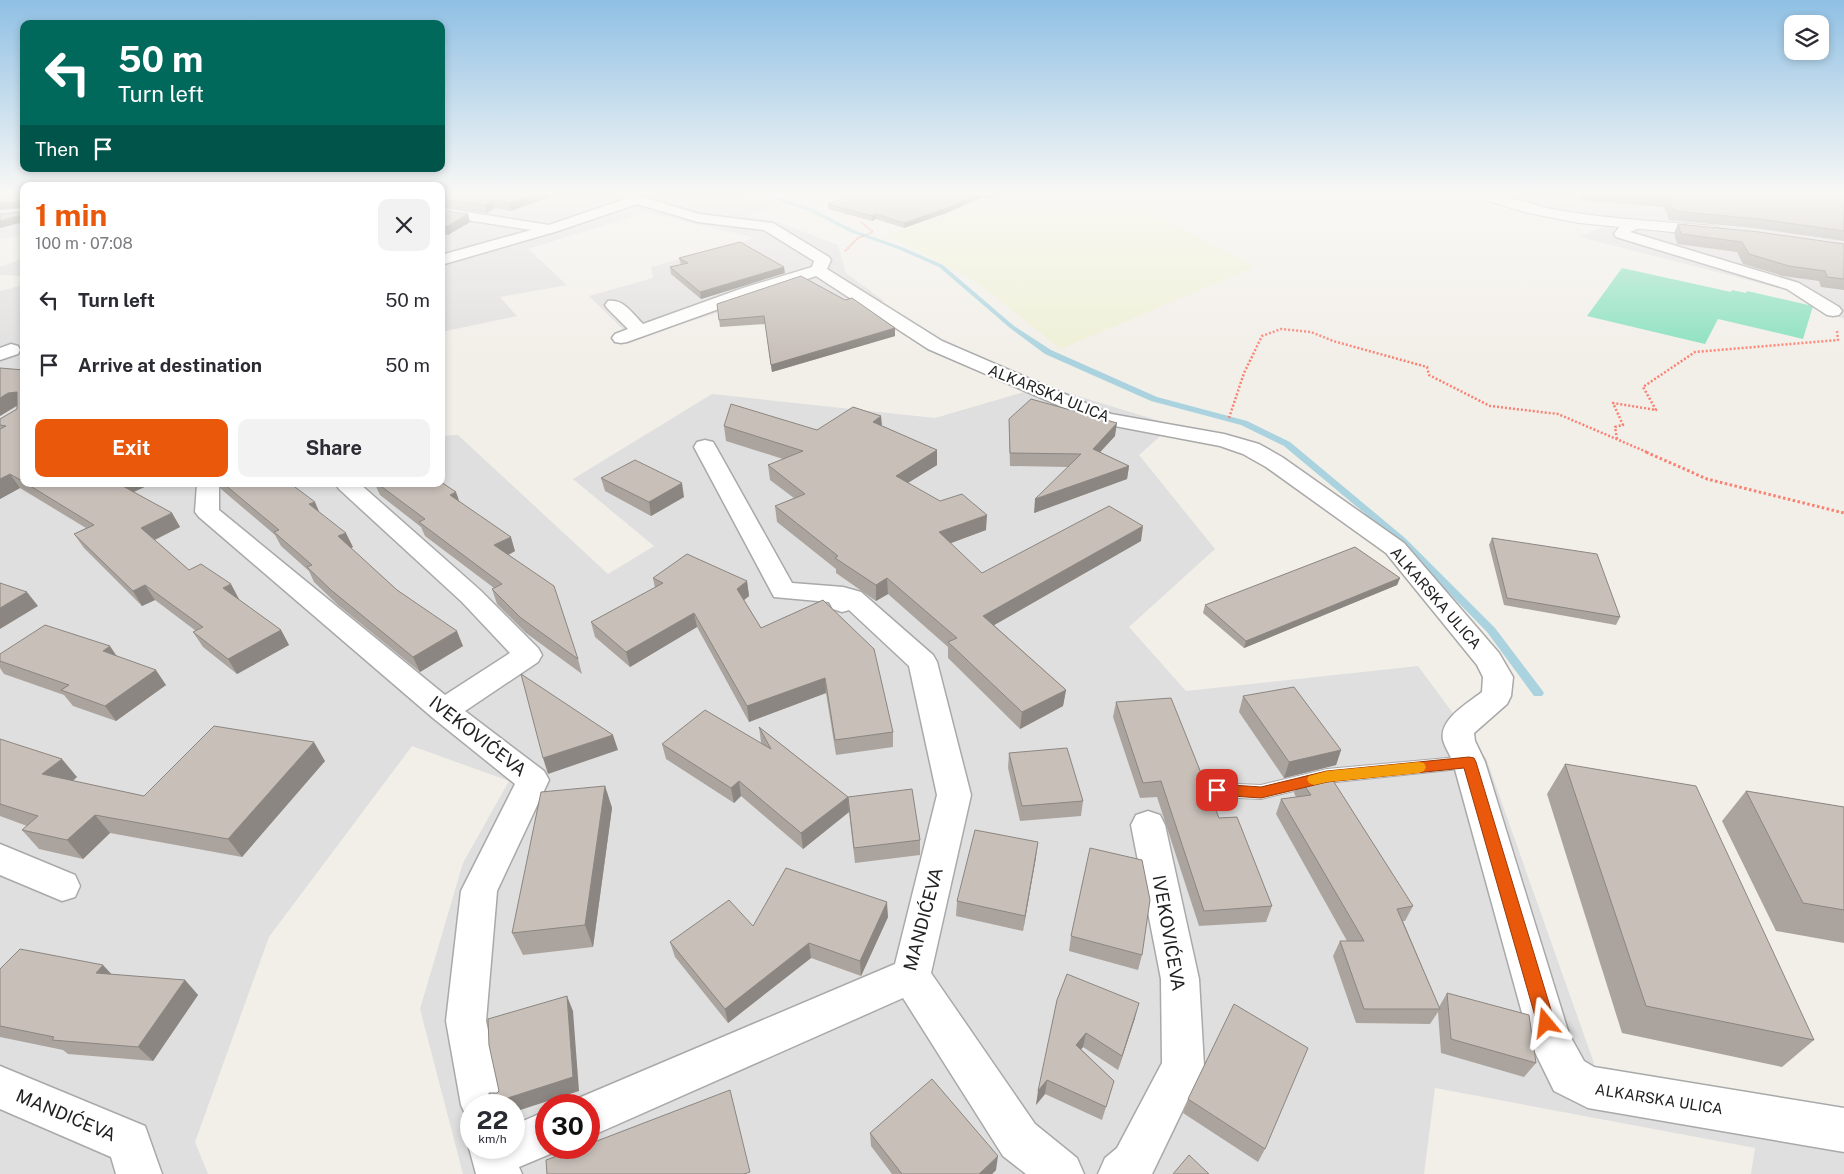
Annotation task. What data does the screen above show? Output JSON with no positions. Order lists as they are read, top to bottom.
{
  "streets": {
    "street": ["ALKARSKA ULICA", "IVEKOVIĆEVA", "MANDIĆEVA"]
  },
  "page": {
    "turn": ["50 m", "Turn left"],
    "then": "Then",
    "heading": ["1 min", "100 m · 07:08"],
    "list": [
      {
        "name": "Turn left",
        "value": "50 m"
      },
      {
        "name": "Arrive at destination",
        "value": "50 m"
      }
    ],
    "buttons": ["Exit", "Share"],
    "speed": "22 km/h",
    "limit": "30"
  }
}
